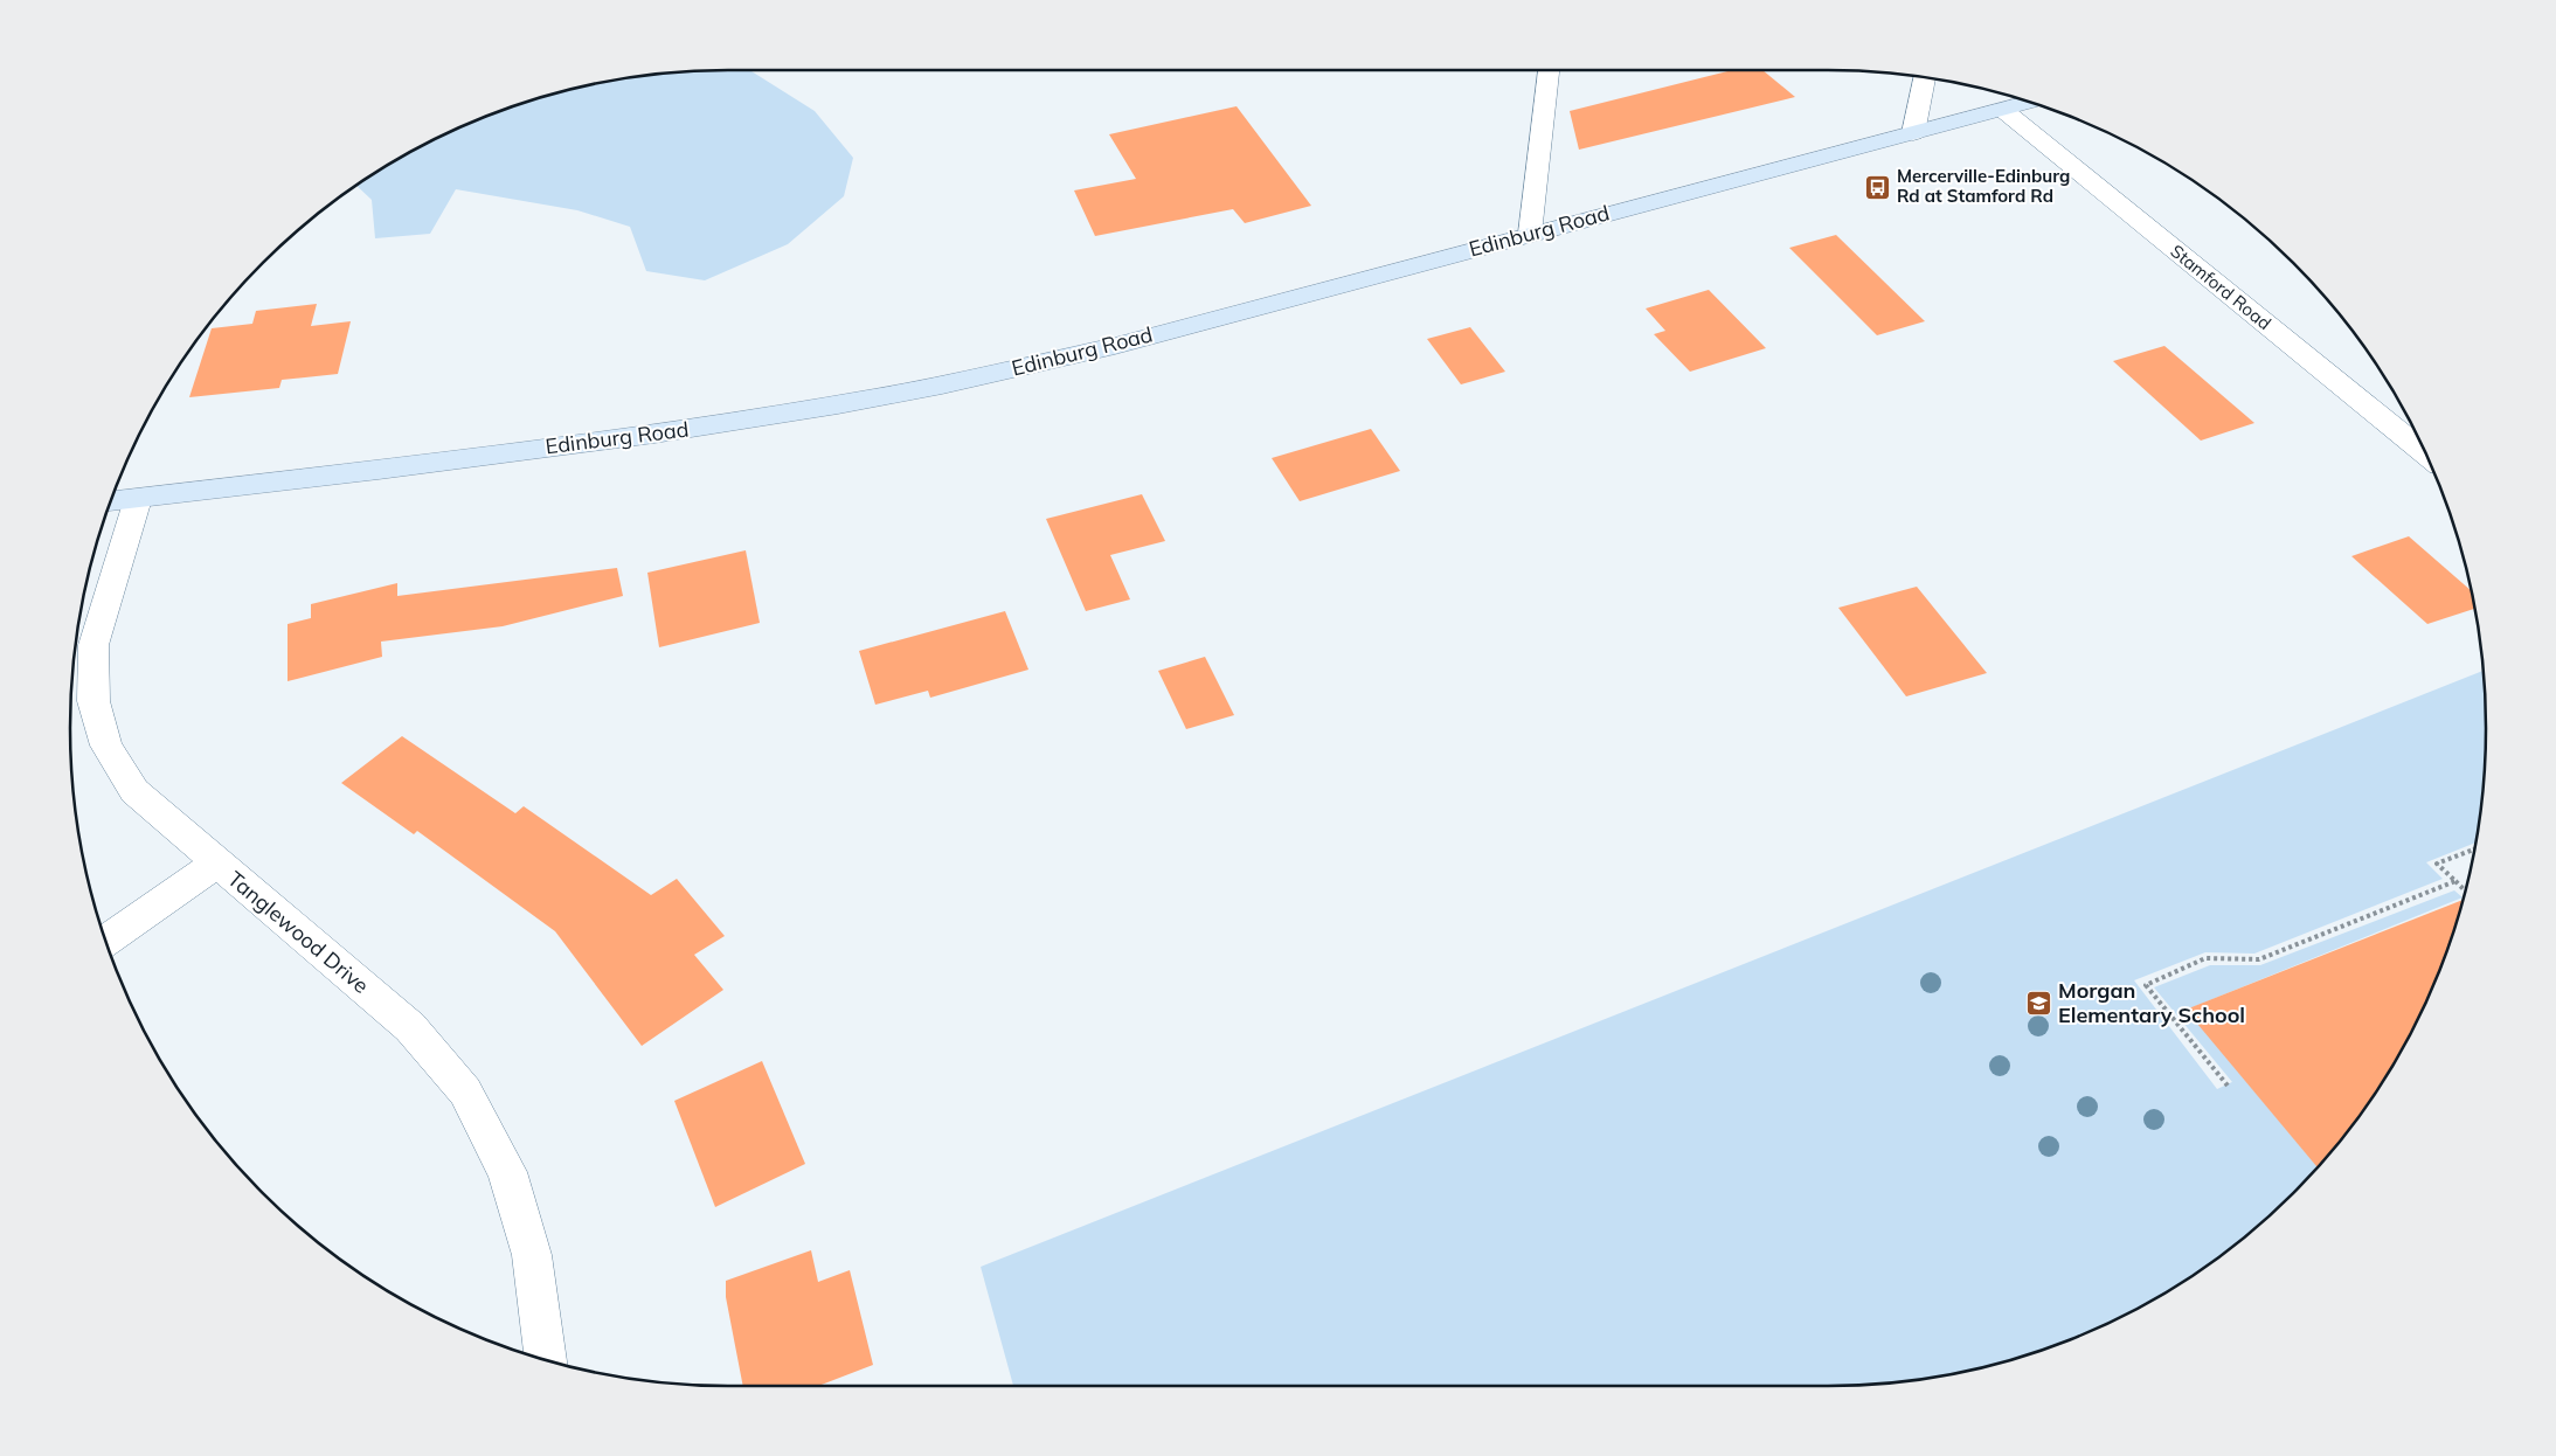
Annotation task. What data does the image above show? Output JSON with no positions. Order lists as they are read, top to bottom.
{
  "streets": {
    "main road": ["Edinburg Road"],
    "street": ["Stamford Road", "Tanglewood Drive"]
  },
  "crossings": [
    ["Edinburg Road", "Stamford Road"],
    ["Edinburg Road", "Tanglewood Drive"]
  ],
  "places": {
    "bus stop": ["Mercerville-Edinburg Rd at Stamford Rd"],
    "school or university": ["Morgan Elementary School"]
  }
}
